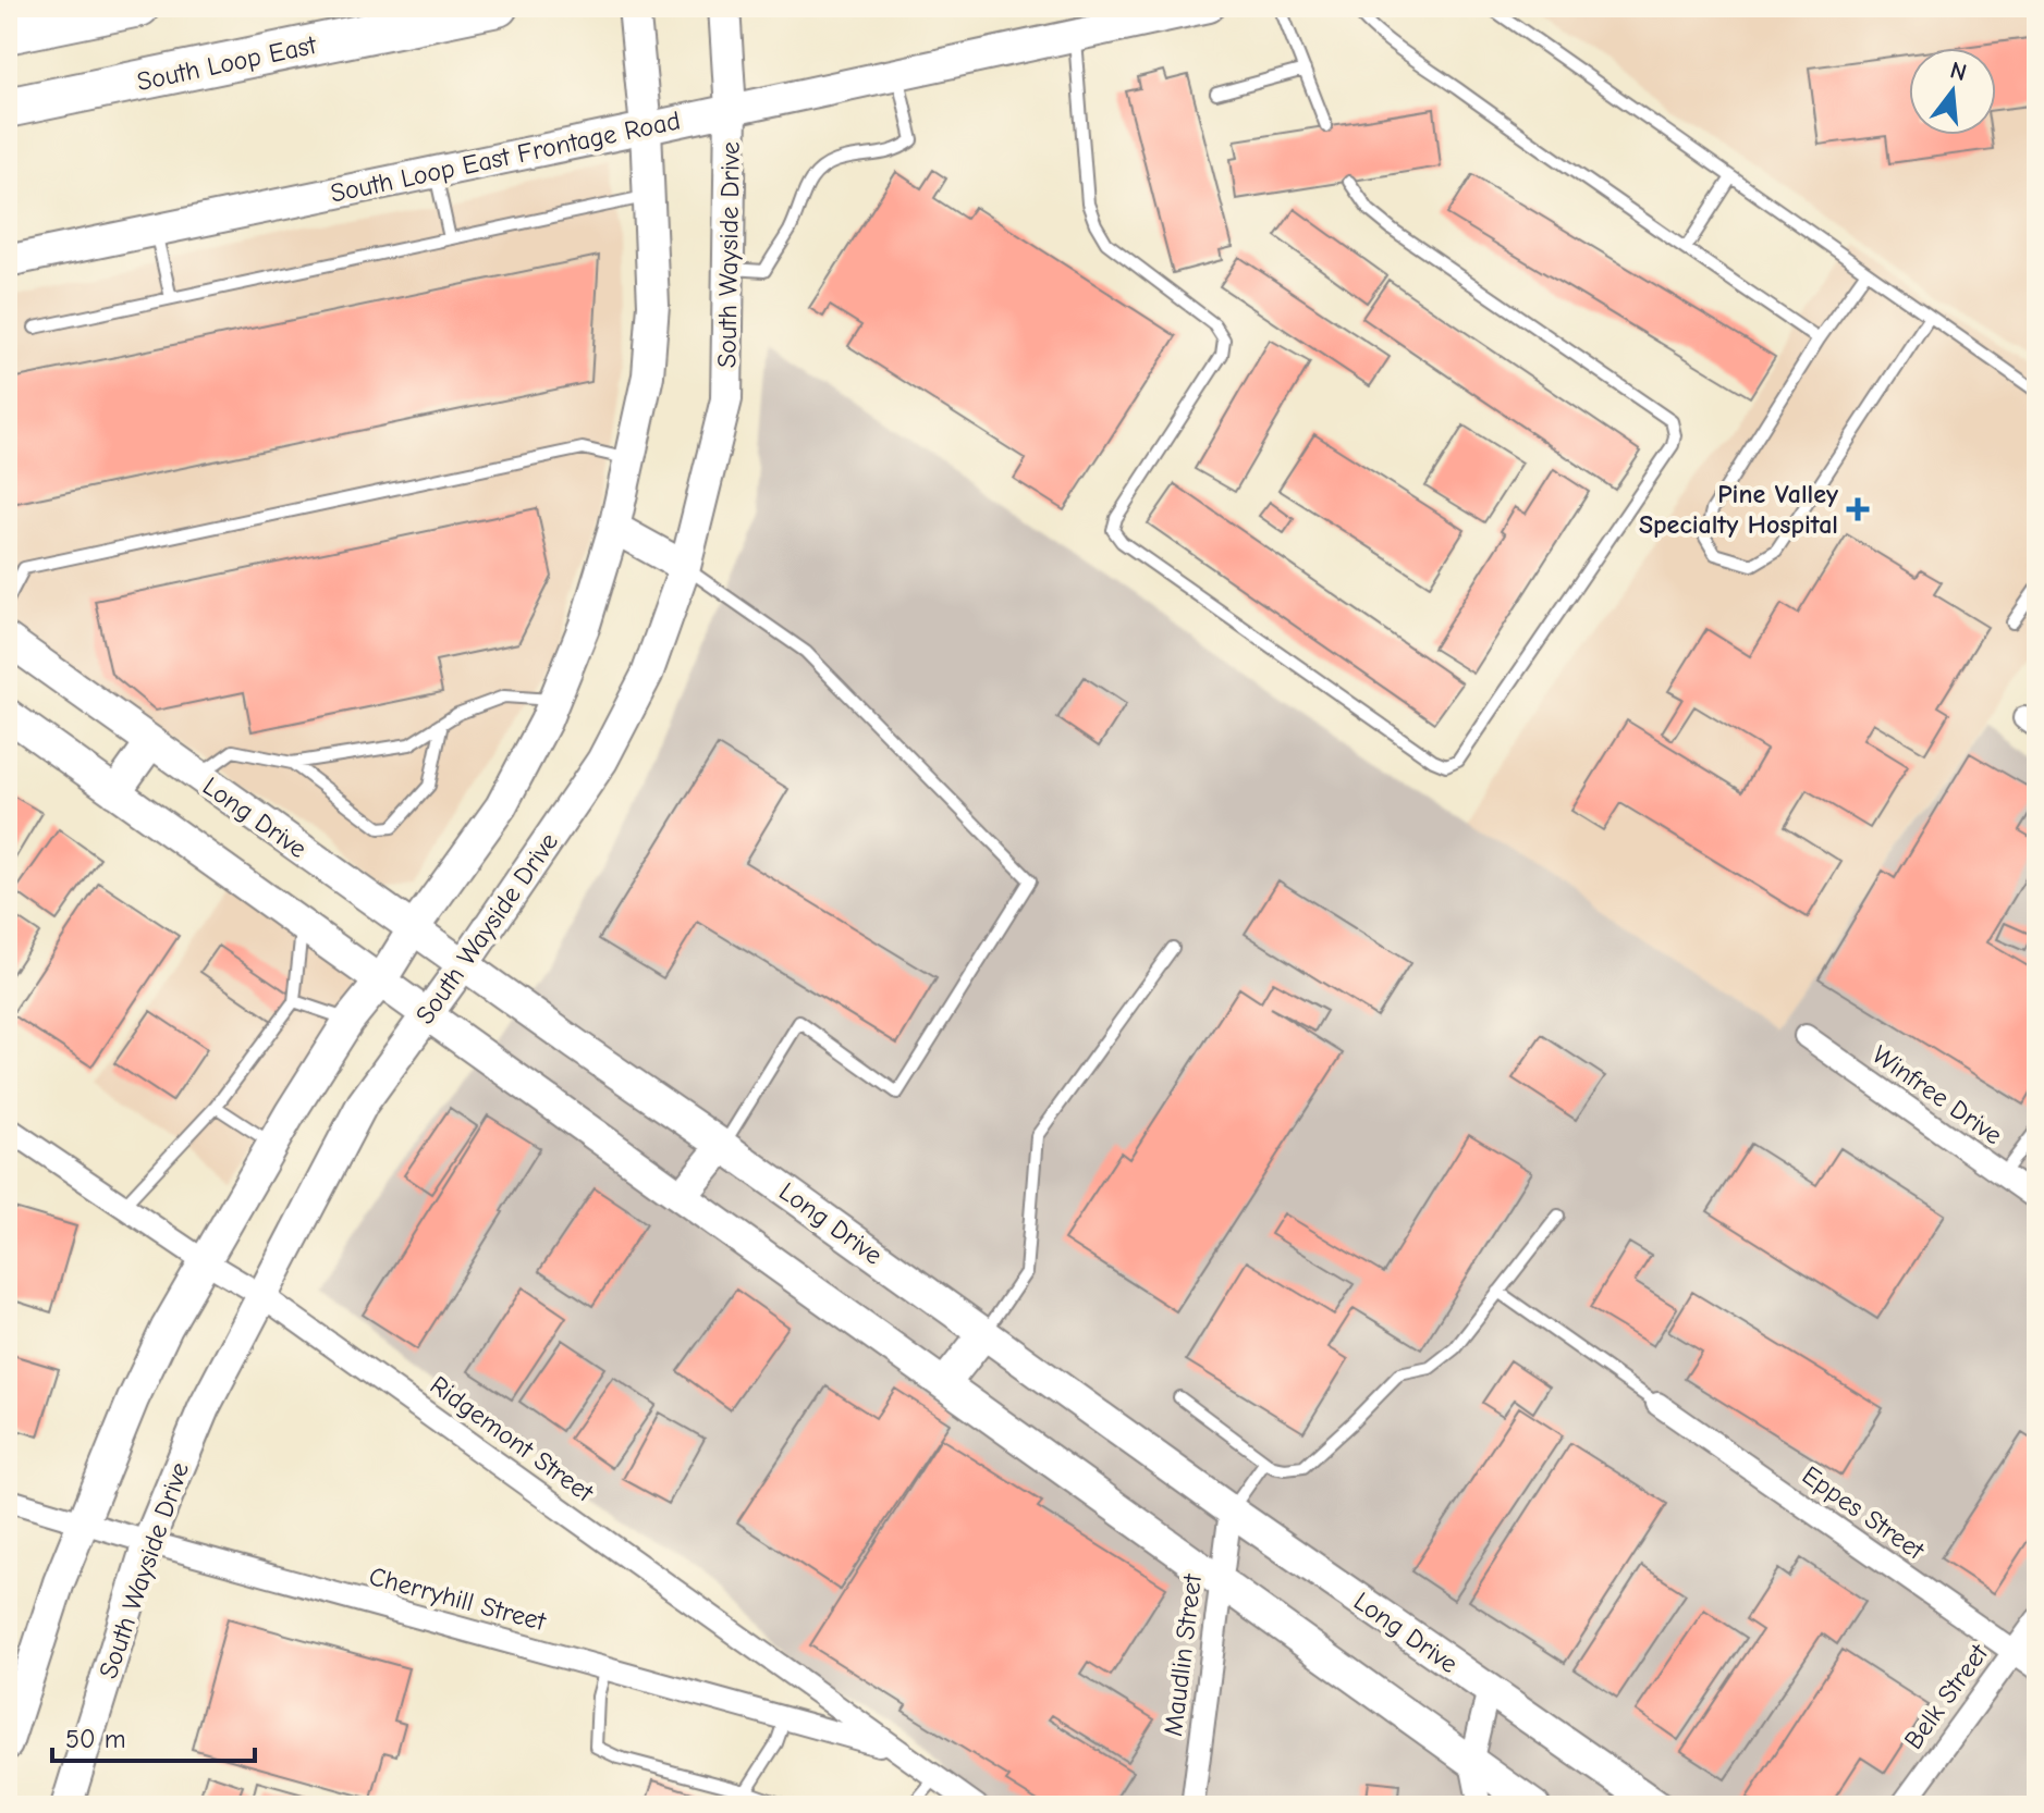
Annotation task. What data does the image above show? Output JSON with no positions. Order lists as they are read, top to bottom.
{
  "streets": {
    "highway": ["South Loop East"],
    "main road": ["South Loop East Frontage Road", "South Wayside Drive", "Long Drive"],
    "street": [
      "Winfree Drive",
      "Ridgemont Street",
      "Eppes Street",
      "Cherryhill Street",
      "Maudlin Street",
      "Belk Street"
    ]
  },
  "crossings": [
    ["South Loop East Frontage Road", "South Wayside Drive"],
    ["South Wayside Drive", "Long Drive"],
    ["South Wayside Drive", "Ridgemont Street"],
    ["South Wayside Drive", "Cherryhill Street"],
    ["Long Drive", "Maudlin Street"],
    ["Ridgemont Street", "Cherryhill Street"],
    ["Eppes Street", "Belk Street"]
  ],
  "places": {
    "health": ["Pine Valley Specialty Hospital"]
  },
  "scale_bar": "50 m",
  "north": "top"
}
